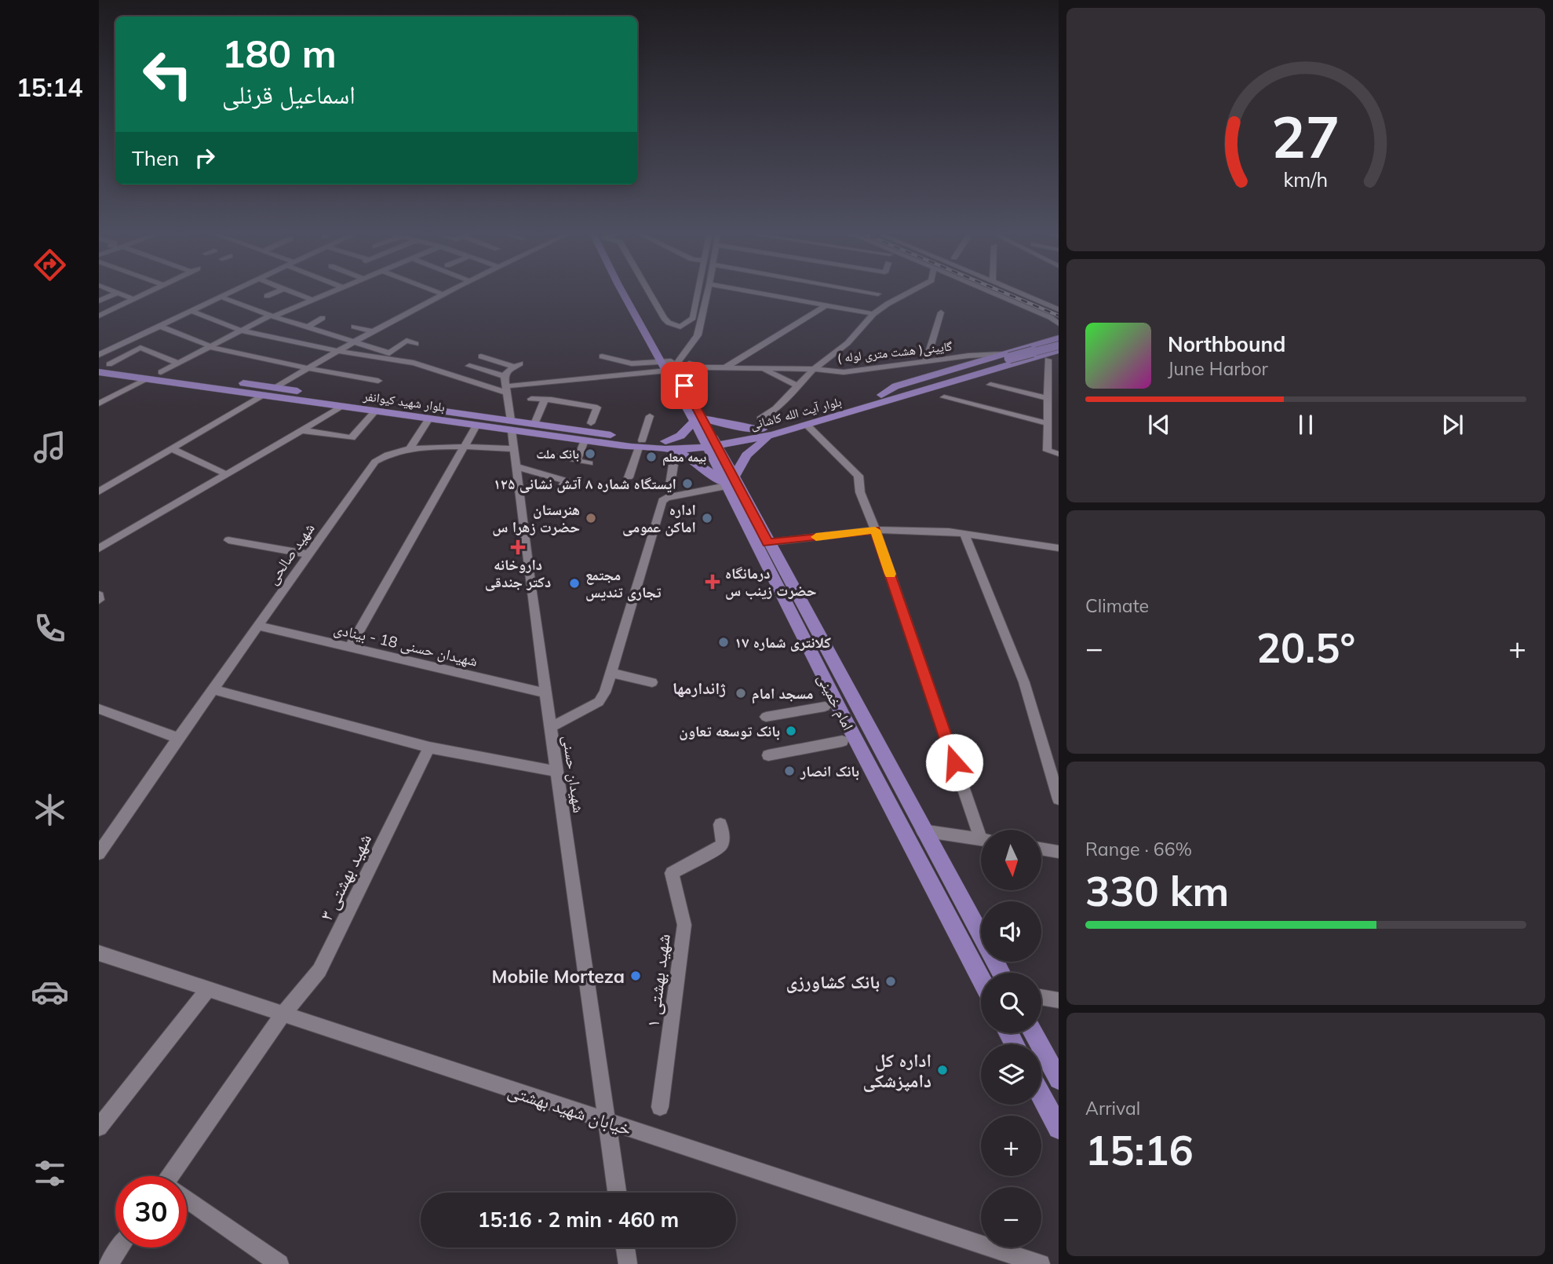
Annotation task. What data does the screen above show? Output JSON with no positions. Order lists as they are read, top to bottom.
{
  "streets": {
    "main road": ["بلوار شهید کیوانفر", "بلوار آیت الله کاشانی", "امام خمینی"],
    "street": [
      "گایینی( هشت متری لوله )",
      "شهید صالحی",
      "شهیدان حسنی 18 - بینادی",
      "شهیدان حسنی",
      "شهید بهشتی ۳",
      "شهید بهشتی ۱",
      "خیابان شهید بهشتی"
    ]
  },
  "crossings": [
    ["گایینی( هشت متری لوله )", "بلوار آیت الله کاشانی"],
    ["بلوار شهید کیوانفر", "بلوار آیت الله کاشانی"],
    ["بلوار شهید کیوانفر", "امام خمینی"],
    ["بلوار شهید کیوانفر", "شهیدان حسنی"],
    ["بلوار آیت الله کاشانی", "امام خمینی"],
    ["شهید صالحی", "شهیدان حسنی 18 - بینادی"],
    ["شهید صالحی", "شهیدان حسنی"],
    ["شهیدان حسنی 18 - بینادی", "شهیدان حسنی"],
    ["شهیدان حسنی", "خیابان شهید بهشتی"],
    ["شهید بهشتی ۳", "خیابان شهید بهشتی"]
  ],
  "districts": ["ژاندارمها"],
  "places": {
    "other": [
      "بانک ملت",
      "بیمه معلم",
      "ایستگاه شماره ۸ آتش نشانی ۱۲۵",
      "هنرستان حضرت زهرا س",
      "اداره اماکن عمومی",
      "مجتمع تجاری تندیس",
      "کلانتری شماره ۱۷",
      "مسجد امام",
      "بانک توسعه تعاون",
      "بانک انصار",
      "Mobile Morteza",
      "بانک کشاورزی",
      "اداره کل دامپزشکی"
    ],
    "health": ["داروخانه دکتر جندقی", "درمانگاه حضرت زینب س"]
  },
  "north": "bottom",
  "page": {
    "tabs": "15:14",
    "turn": ["180 m", "اسماعیل قرنلی"],
    "then": "Then",
    "song": ["Northbound", "June Harbor"],
    "tile": [
      "Climate",
      ["Range · 66%", "330 km"],
      ["Arrival", "15:16"]
    ],
    "heat": ["−", "20.5°", "+"],
    "map_buttons": ["+", "−"],
    "limit": "30",
    "trip": "15:16 · 2 min · 460 m",
    "gauge": ["27", "km/h"]
  }
}
